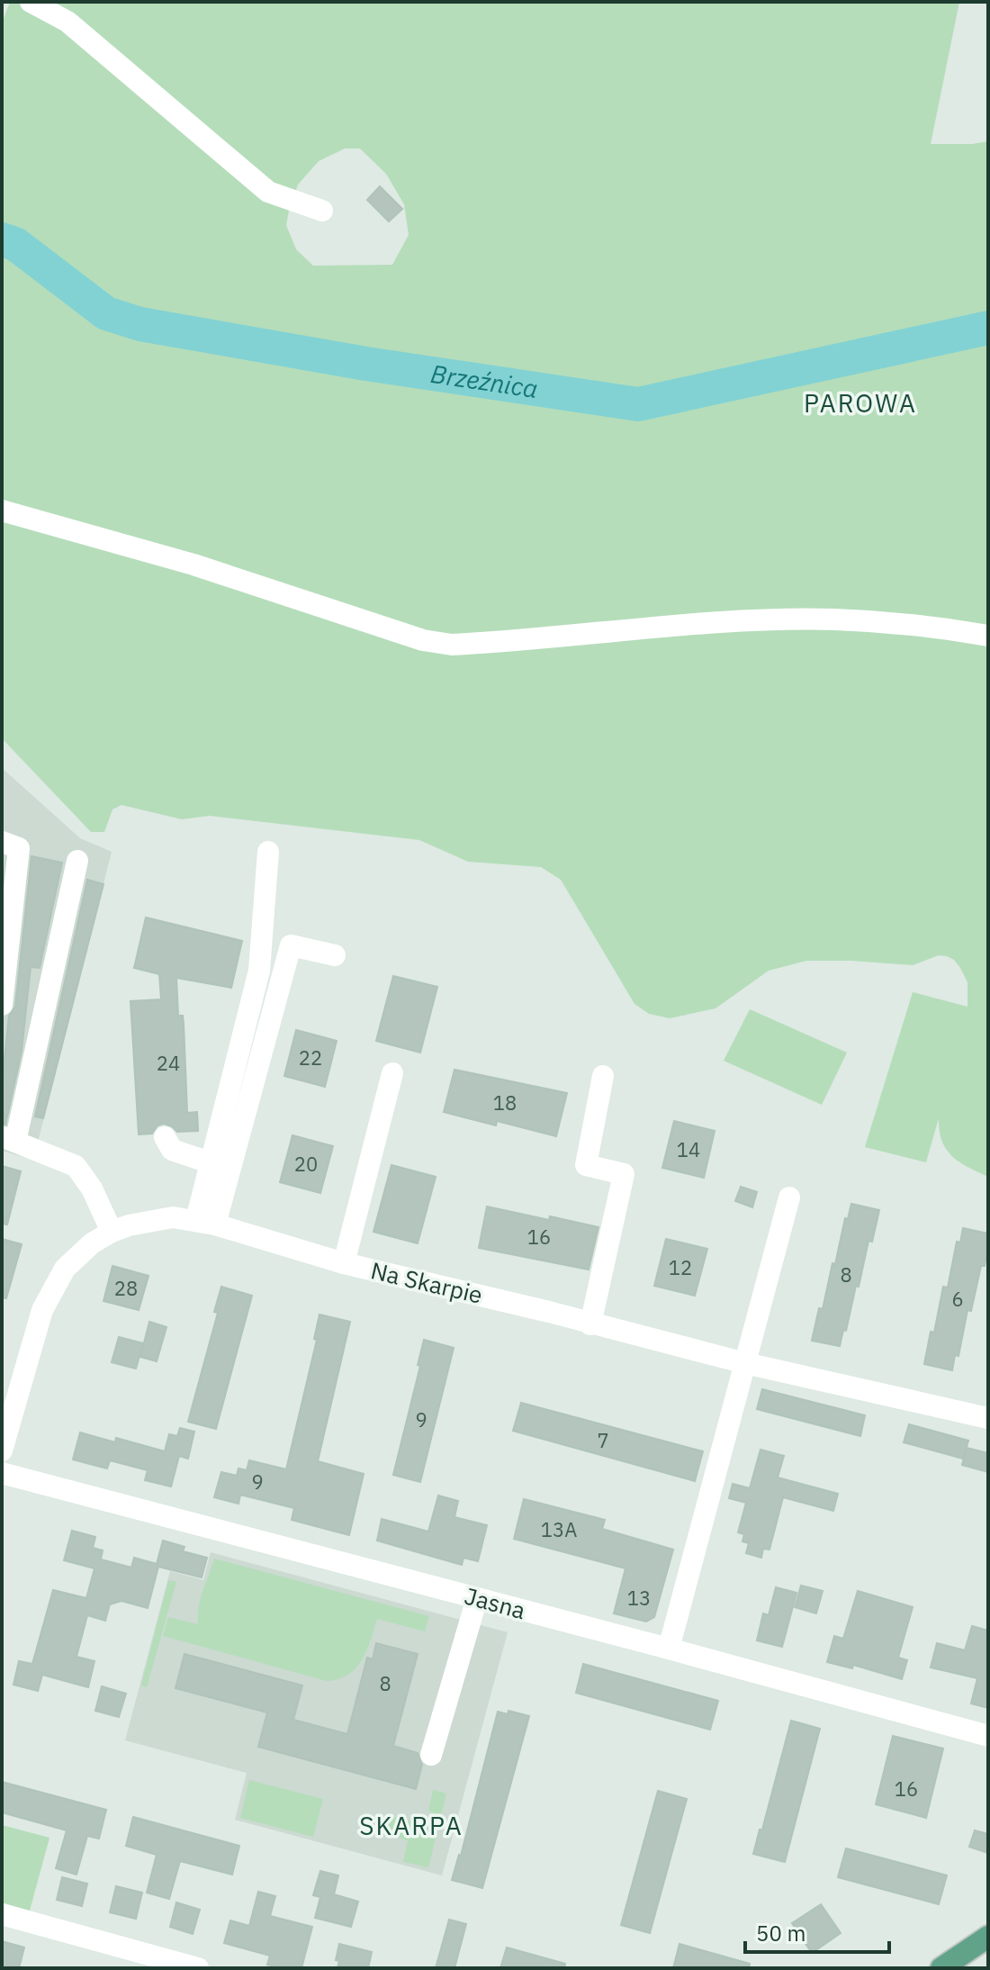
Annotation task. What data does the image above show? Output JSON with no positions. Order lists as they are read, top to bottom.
{
  "streets": {
    "street": ["Na Skarpie", "Jasna"]
  },
  "districts": ["PAROWA", "SKARPA"],
  "water": ["Brzeźnica"],
  "house_numbers": [
    "22",
    "24",
    "18",
    "14",
    "20",
    "16",
    "12",
    "8",
    "28",
    "6",
    "9",
    "7",
    "9",
    "13A",
    "13",
    "8",
    "16"
  ],
  "scale_bar": "50 m"
}
